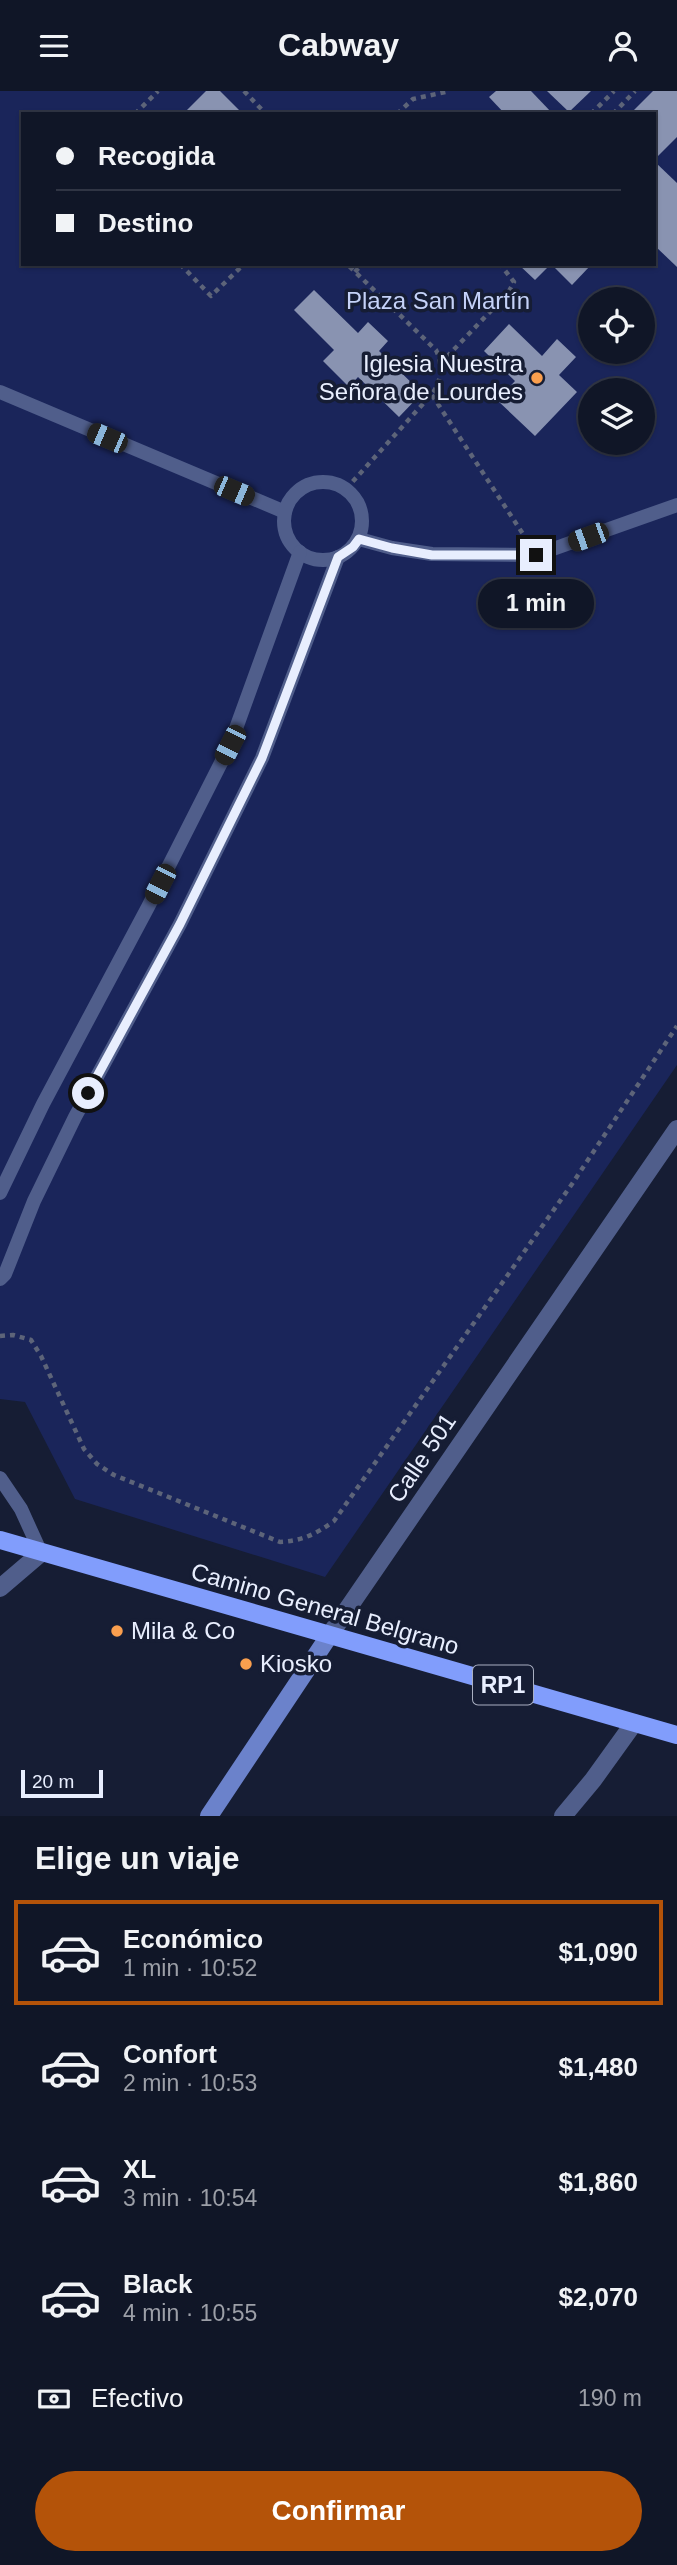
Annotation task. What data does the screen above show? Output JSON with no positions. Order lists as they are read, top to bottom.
{
  "streets": {
    "main road": ["Camino General Belgrano", "RP1"],
    "street": ["Calle 501"]
  },
  "crossings": [
    ["Calle 501", "Camino General Belgrano"]
  ],
  "parks": ["Plaza San Martín"],
  "places": ["Iglesia Nuestra Señora de Lourdes", "Mila & Co", "Kiosko"],
  "scale_bar": "20 m",
  "page": {
    "header": "Cabway",
    "banner": ["Recogida", "Destino"],
    "bubble": "1 min",
    "scale": "20 m",
    "heading": "Elige un viaje",
    "list": [
      {
        "name": "Económico",
        "note": "1 min · 10:52",
        "value": "$1,090"
      },
      {
        "name": "Confort",
        "note": "2 min · 10:53",
        "value": "$1,480"
      },
      {
        "name": "XL",
        "note": "3 min · 10:54",
        "value": "$1,860"
      },
      {
        "name": "Black",
        "note": "4 min · 10:55",
        "value": "$2,070"
      }
    ],
    "pay": ["Efectivo", "190 m"],
    "buttons": "Confirmar"
  }
}
